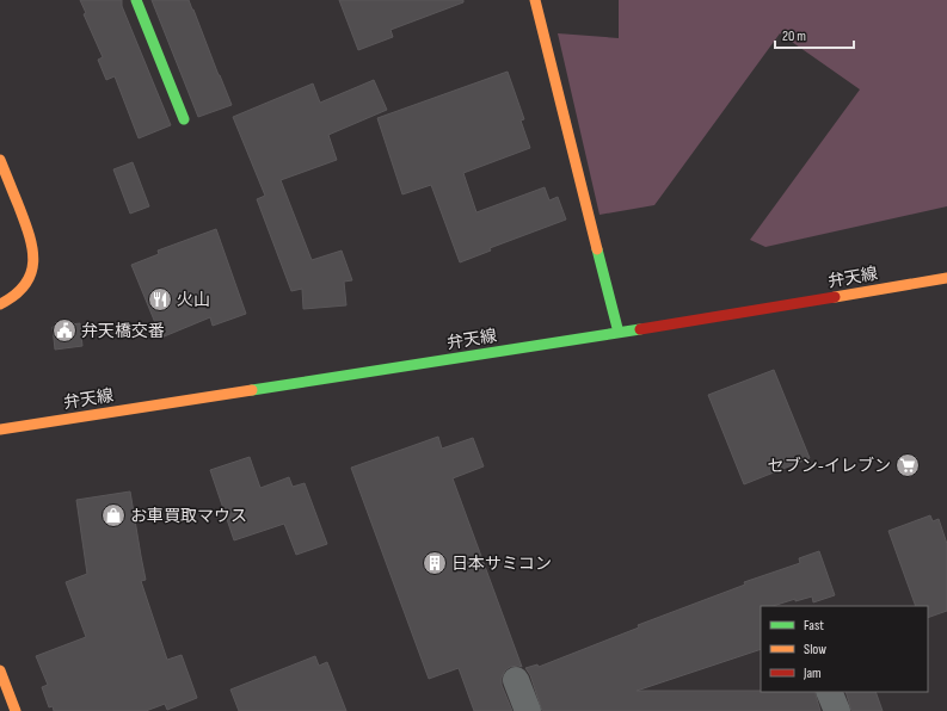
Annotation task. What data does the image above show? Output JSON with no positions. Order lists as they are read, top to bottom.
{
  "streets": {
    "street": ["弁天線"]
  },
  "places": {
    "restaurant": ["火山"],
    "public building": ["弁天橋交番"],
    "supermarket": ["セブン-イレブン"],
    "shop": ["お車買取マウス"],
    "building": ["日本サミコン"]
  },
  "legend": ["Fast", "Slow", "Jam"],
  "scale_bar": "20 m"
}
